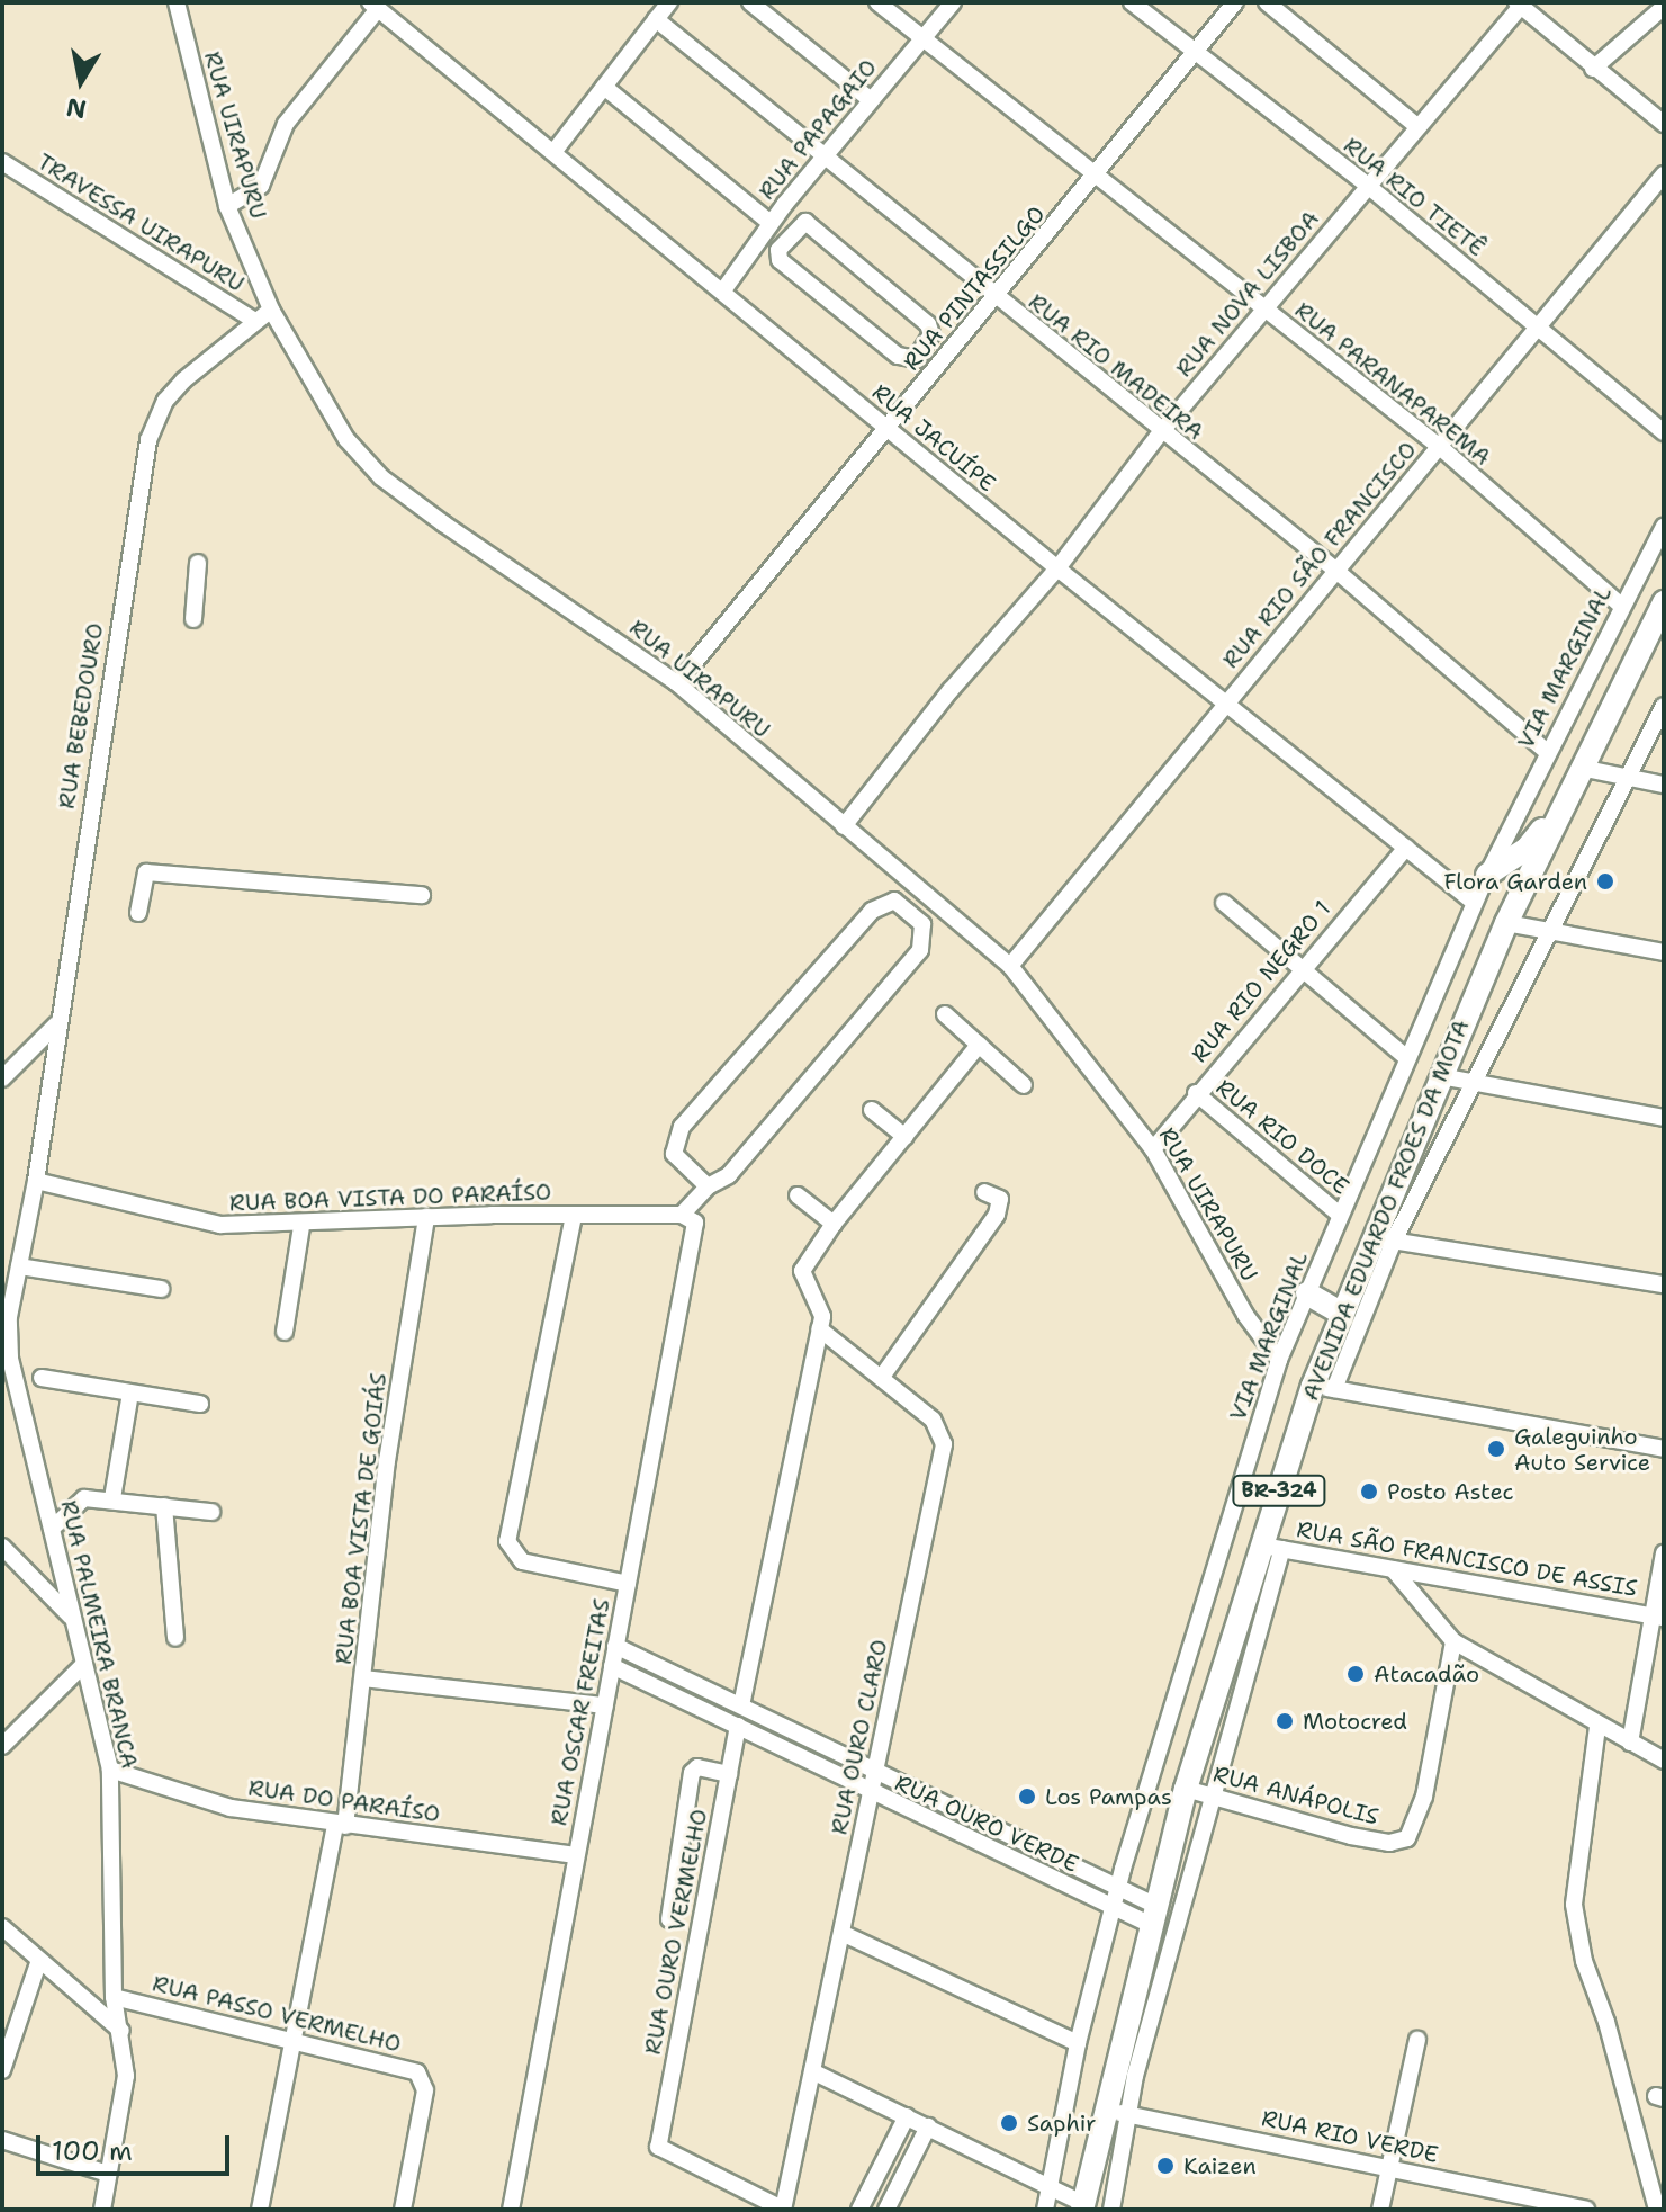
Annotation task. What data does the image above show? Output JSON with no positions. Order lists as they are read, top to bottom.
{
  "streets": {
    "highway": ["AVENIDA EDUARDO FROES DA MOTA", "BR-324"],
    "street": [
      "RUA PAPAGAIO",
      "RUA UIRAPURU",
      "RUA RIO TIETÊ",
      "TRAVESSA UIRAPURU",
      "RUA PINTASSILGO",
      "RUA NOVA LISBOA",
      "RUA RIO MADEIRA",
      "RUA PARANAPAREMA",
      "RUA JACUÍPE",
      "RUA RIO SÃO FRANCISCO",
      "VIA MARGINAL",
      "RUA BEBEDOURO",
      "RUA RIO NEGRO 1",
      "RUA RIO DOCE",
      "RUA BOA VISTA DO PARAÍSO",
      "RUA BOA VISTA DE GOIÁS",
      "RUA SÃO FRANCISCO DE ASSIS",
      "RUA PALMEIRA BRANCA",
      "RUA OSCAR FREITAS",
      "RUA OURO CLARO",
      "RUA ANÁPOLIS",
      "RUA DO PARAÍSO",
      "RUA OURO VERDE",
      "RUA OURO VERMELHO",
      "RUA PASSO VERMELHO",
      "RUA RIO VERDE"
    ]
  },
  "crossings": [
    ["RUA PAPAGAIO", "RUA RIO MADEIRA"],
    ["RUA PAPAGAIO", "RUA PARANAPAREMA"],
    ["RUA PAPAGAIO", "RUA JACUÍPE"],
    ["RUA UIRAPURU", "RUA PINTASSILGO"],
    ["RUA UIRAPURU", "RUA NOVA LISBOA"],
    ["RUA UIRAPURU", "RUA RIO SÃO FRANCISCO"],
    ["RUA UIRAPURU", "VIA MARGINAL"],
    ["RUA UIRAPURU", "RUA BEBEDOURO"],
    ["RUA UIRAPURU", "RUA RIO NEGRO 1"],
    ["RUA RIO TIETÊ", "RUA PINTASSILGO"],
    ["RUA RIO TIETÊ", "RUA NOVA LISBOA"],
    ["RUA RIO TIETÊ", "RUA RIO SÃO FRANCISCO"],
    ["TRAVESSA UIRAPURU", "RUA BEBEDOURO"],
    ["RUA PINTASSILGO", "RUA RIO MADEIRA"],
    ["RUA PINTASSILGO", "RUA PARANAPAREMA"],
    ["RUA PINTASSILGO", "RUA JACUÍPE"],
    ["RUA NOVA LISBOA", "RUA RIO MADEIRA"],
    ["RUA NOVA LISBOA", "RUA PARANAPAREMA"],
    ["RUA NOVA LISBOA", "RUA JACUÍPE"],
    ["RUA RIO MADEIRA", "RUA RIO SÃO FRANCISCO"],
    ["RUA RIO MADEIRA", "VIA MARGINAL"],
    ["RUA PARANAPAREMA", "RUA RIO SÃO FRANCISCO"],
    ["RUA PARANAPAREMA", "VIA MARGINAL"],
    ["RUA JACUÍPE", "RUA RIO SÃO FRANCISCO"],
    ["RUA JACUÍPE", "VIA MARGINAL"],
    ["RUA JACUÍPE", "RUA RIO NEGRO 1"],
    ["VIA MARGINAL", "RUA RIO DOCE"],
    ["VIA MARGINAL", "RUA OURO VERDE"],
    ["RUA BEBEDOURO", "RUA BOA VISTA DO PARAÍSO"],
    ["RUA BEBEDOURO", "RUA PALMEIRA BRANCA"],
    ["RUA RIO NEGRO 1", "RUA RIO DOCE"],
    ["RUA BOA VISTA DO PARAÍSO", "RUA BOA VISTA DE GOIÁS"],
    ["RUA BOA VISTA DO PARAÍSO", "RUA PALMEIRA BRANCA"],
    ["RUA BOA VISTA DO PARAÍSO", "RUA OSCAR FREITAS"],
    ["AVENIDA EDUARDO FROES DA MOTA", "RUA SÃO FRANCISCO DE ASSIS"],
    ["AVENIDA EDUARDO FROES DA MOTA", "RUA ANÁPOLIS"],
    ["AVENIDA EDUARDO FROES DA MOTA", "RUA OURO VERDE"],
    ["AVENIDA EDUARDO FROES DA MOTA", "RUA RIO VERDE"],
    ["RUA BOA VISTA DE GOIÁS", "RUA DO PARAÍSO"],
    ["RUA BOA VISTA DE GOIÁS", "RUA PASSO VERMELHO"],
    ["RUA PALMEIRA BRANCA", "RUA DO PARAÍSO"],
    ["RUA PALMEIRA BRANCA", "RUA PASSO VERMELHO"],
    ["RUA OSCAR FREITAS", "RUA DO PARAÍSO"],
    ["RUA OSCAR FREITAS", "RUA OURO VERDE"],
    ["RUA OURO CLARO", "RUA OURO VERDE"],
    ["RUA OURO CLARO", "RUA OURO VERMELHO"],
    ["RUA OURO VERDE", "RUA OURO VERMELHO"]
  ],
  "places": [
    "Flora Garden",
    "Galeguinho Auto Service",
    "Posto Astec",
    "Atacadão",
    "Motocred",
    "Los Pampas",
    "Saphir",
    "Kaizen"
  ],
  "scale_bar": "100 m",
  "north": "bottom"
}
